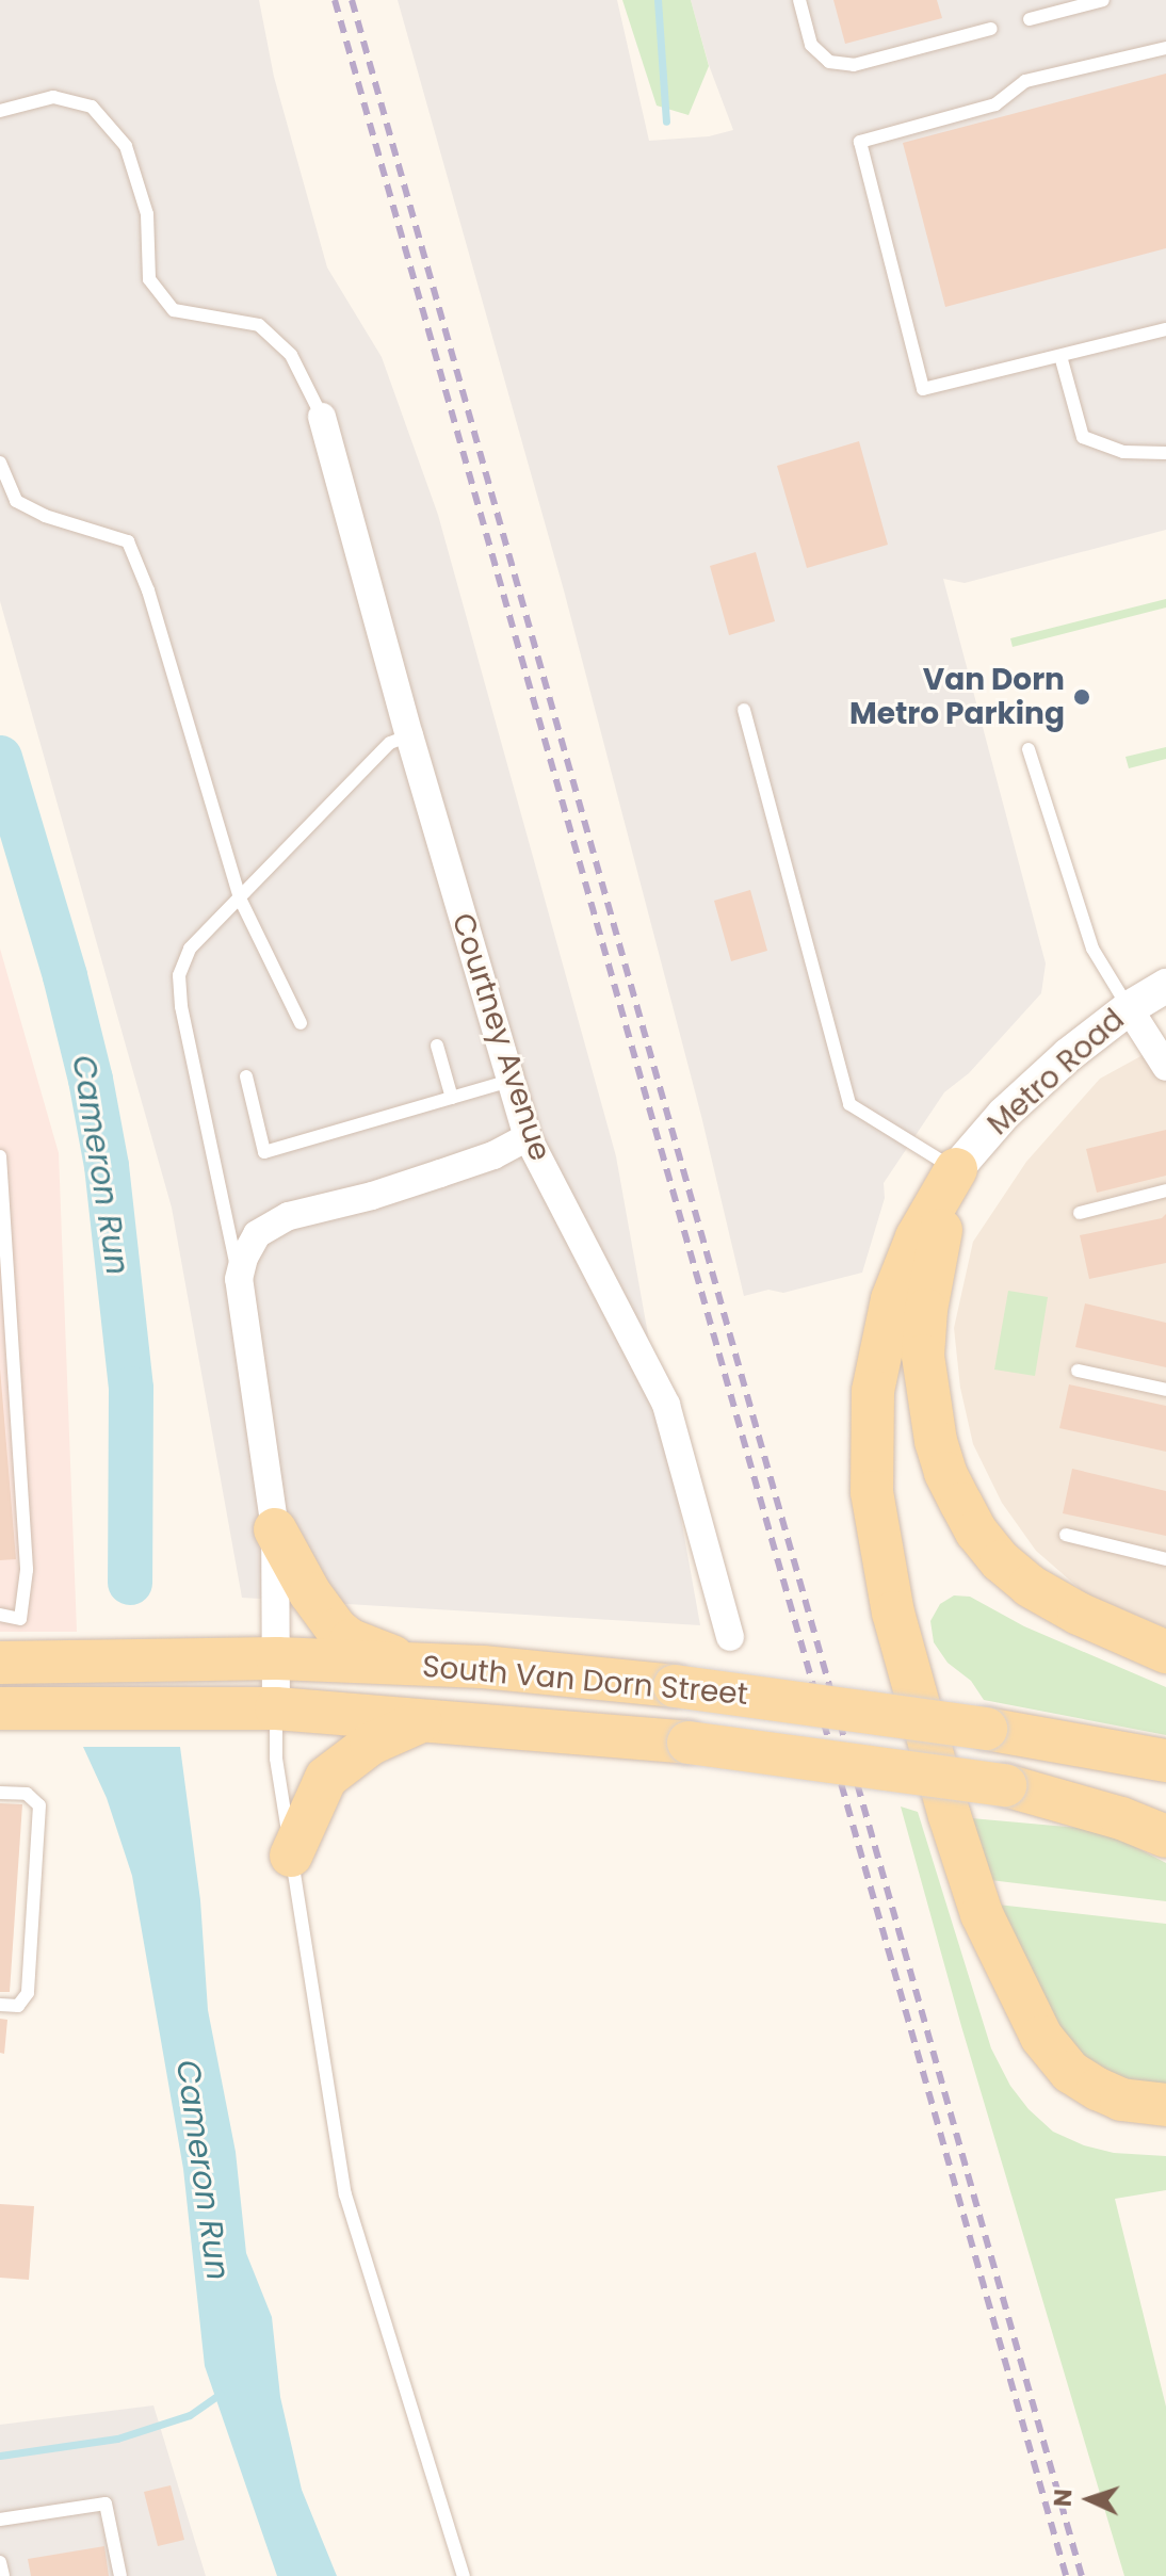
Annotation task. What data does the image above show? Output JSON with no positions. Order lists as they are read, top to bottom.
{
  "streets": {
    "main road": ["South Van Dorn Street"],
    "street": ["Courtney Avenue", "Metro Road"]
  },
  "water": ["Cameron Run"],
  "places": ["Van Dorn Metro Parking"],
  "north": "left"
}
